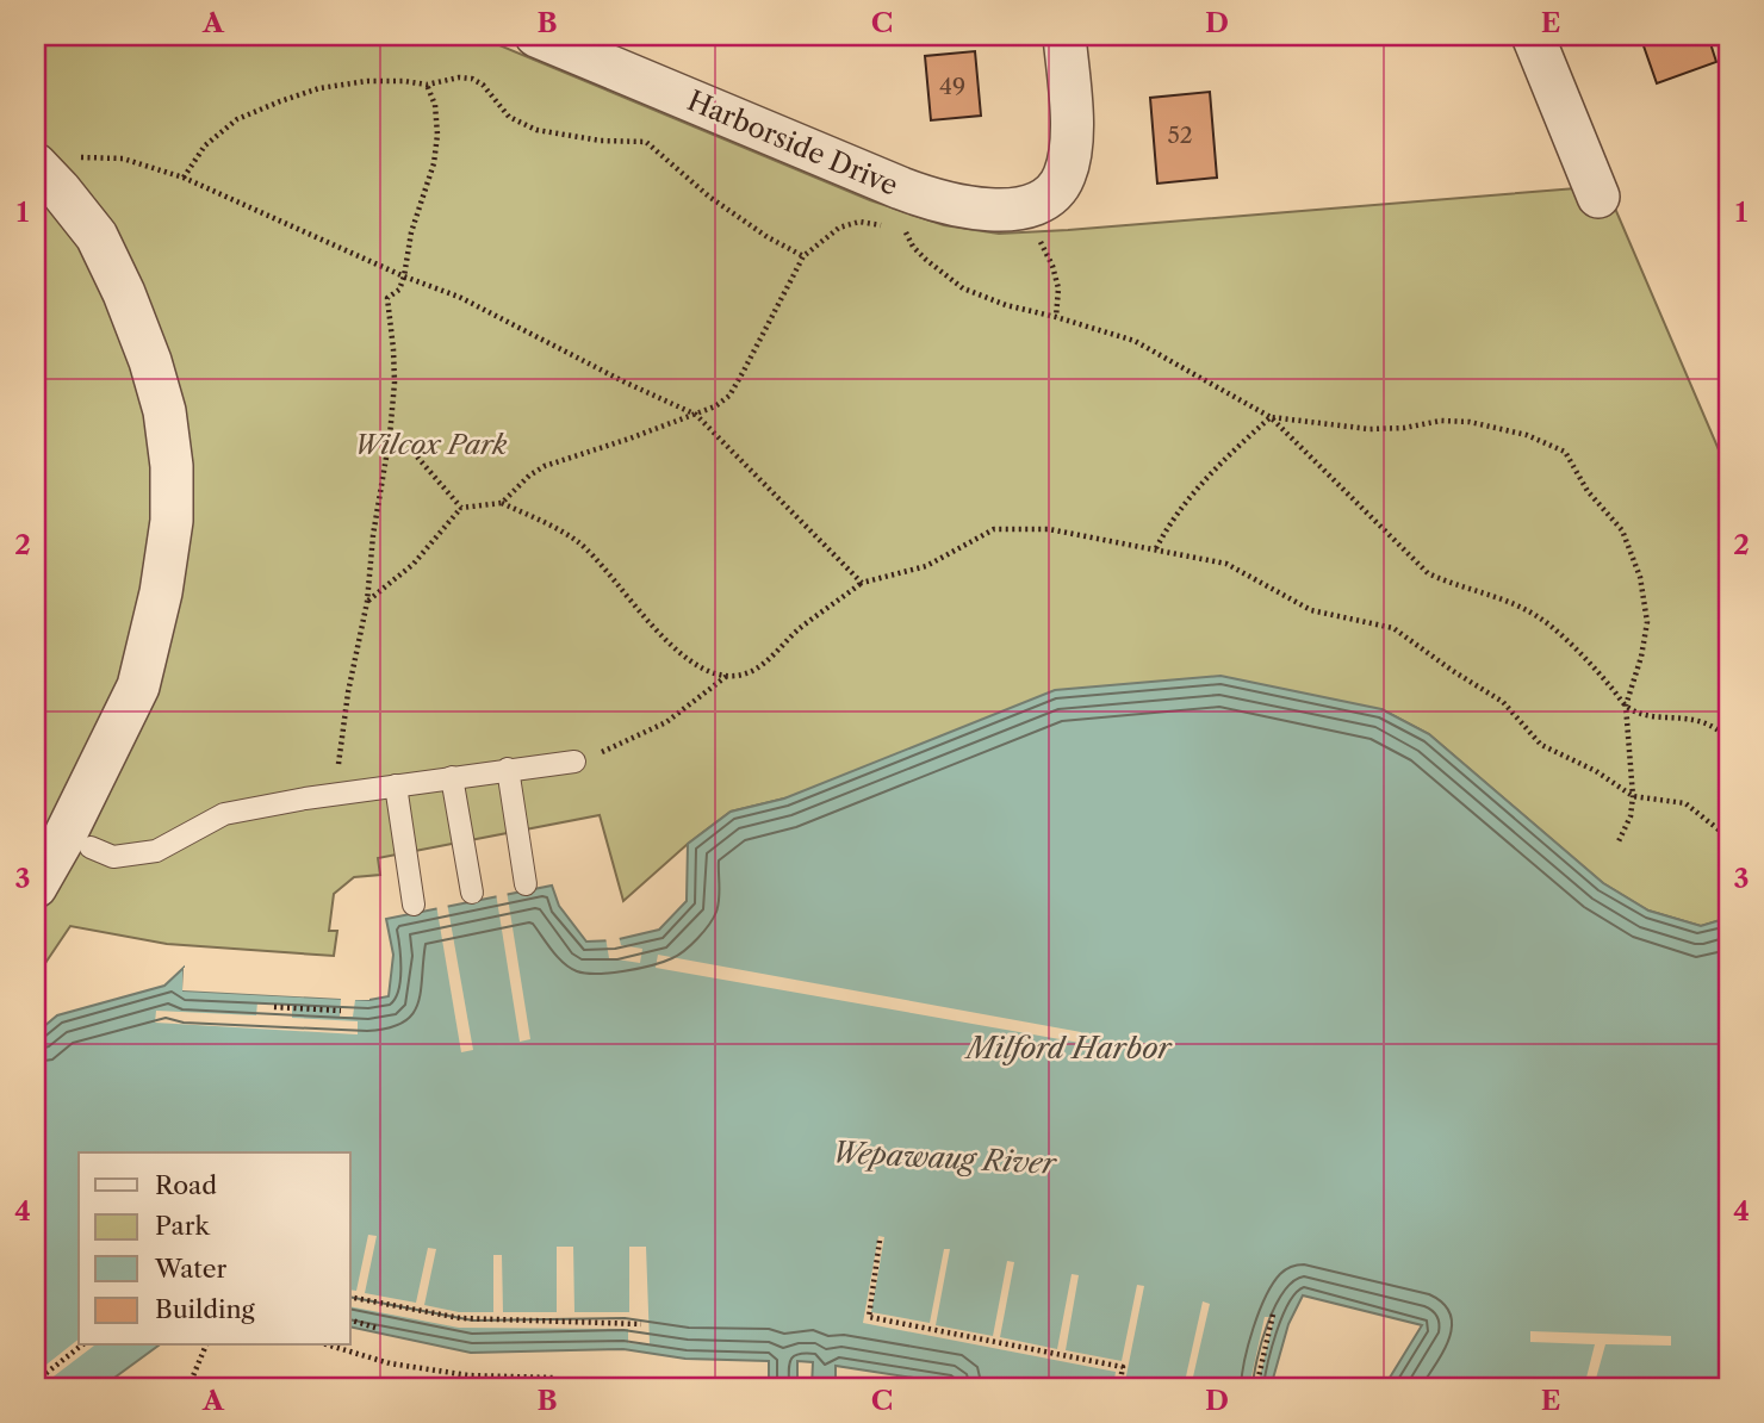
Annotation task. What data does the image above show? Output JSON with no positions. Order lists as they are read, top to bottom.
{
  "streets": {
    "street": ["Harborside Drive"]
  },
  "water": ["Milford Harbor", "Wepawaug River"],
  "parks": ["Wilcox Park"],
  "house_numbers": ["49", "52"],
  "legend": [
    "Road",
    "Park",
    "Water",
    "Building"
  ],
  "grid": {
    "columns": [
      "A",
      "B",
      "C",
      "D",
      "E"
    ],
    "rows": [
      "1",
      "2",
      "3",
      "4"
    ]
  }
}
